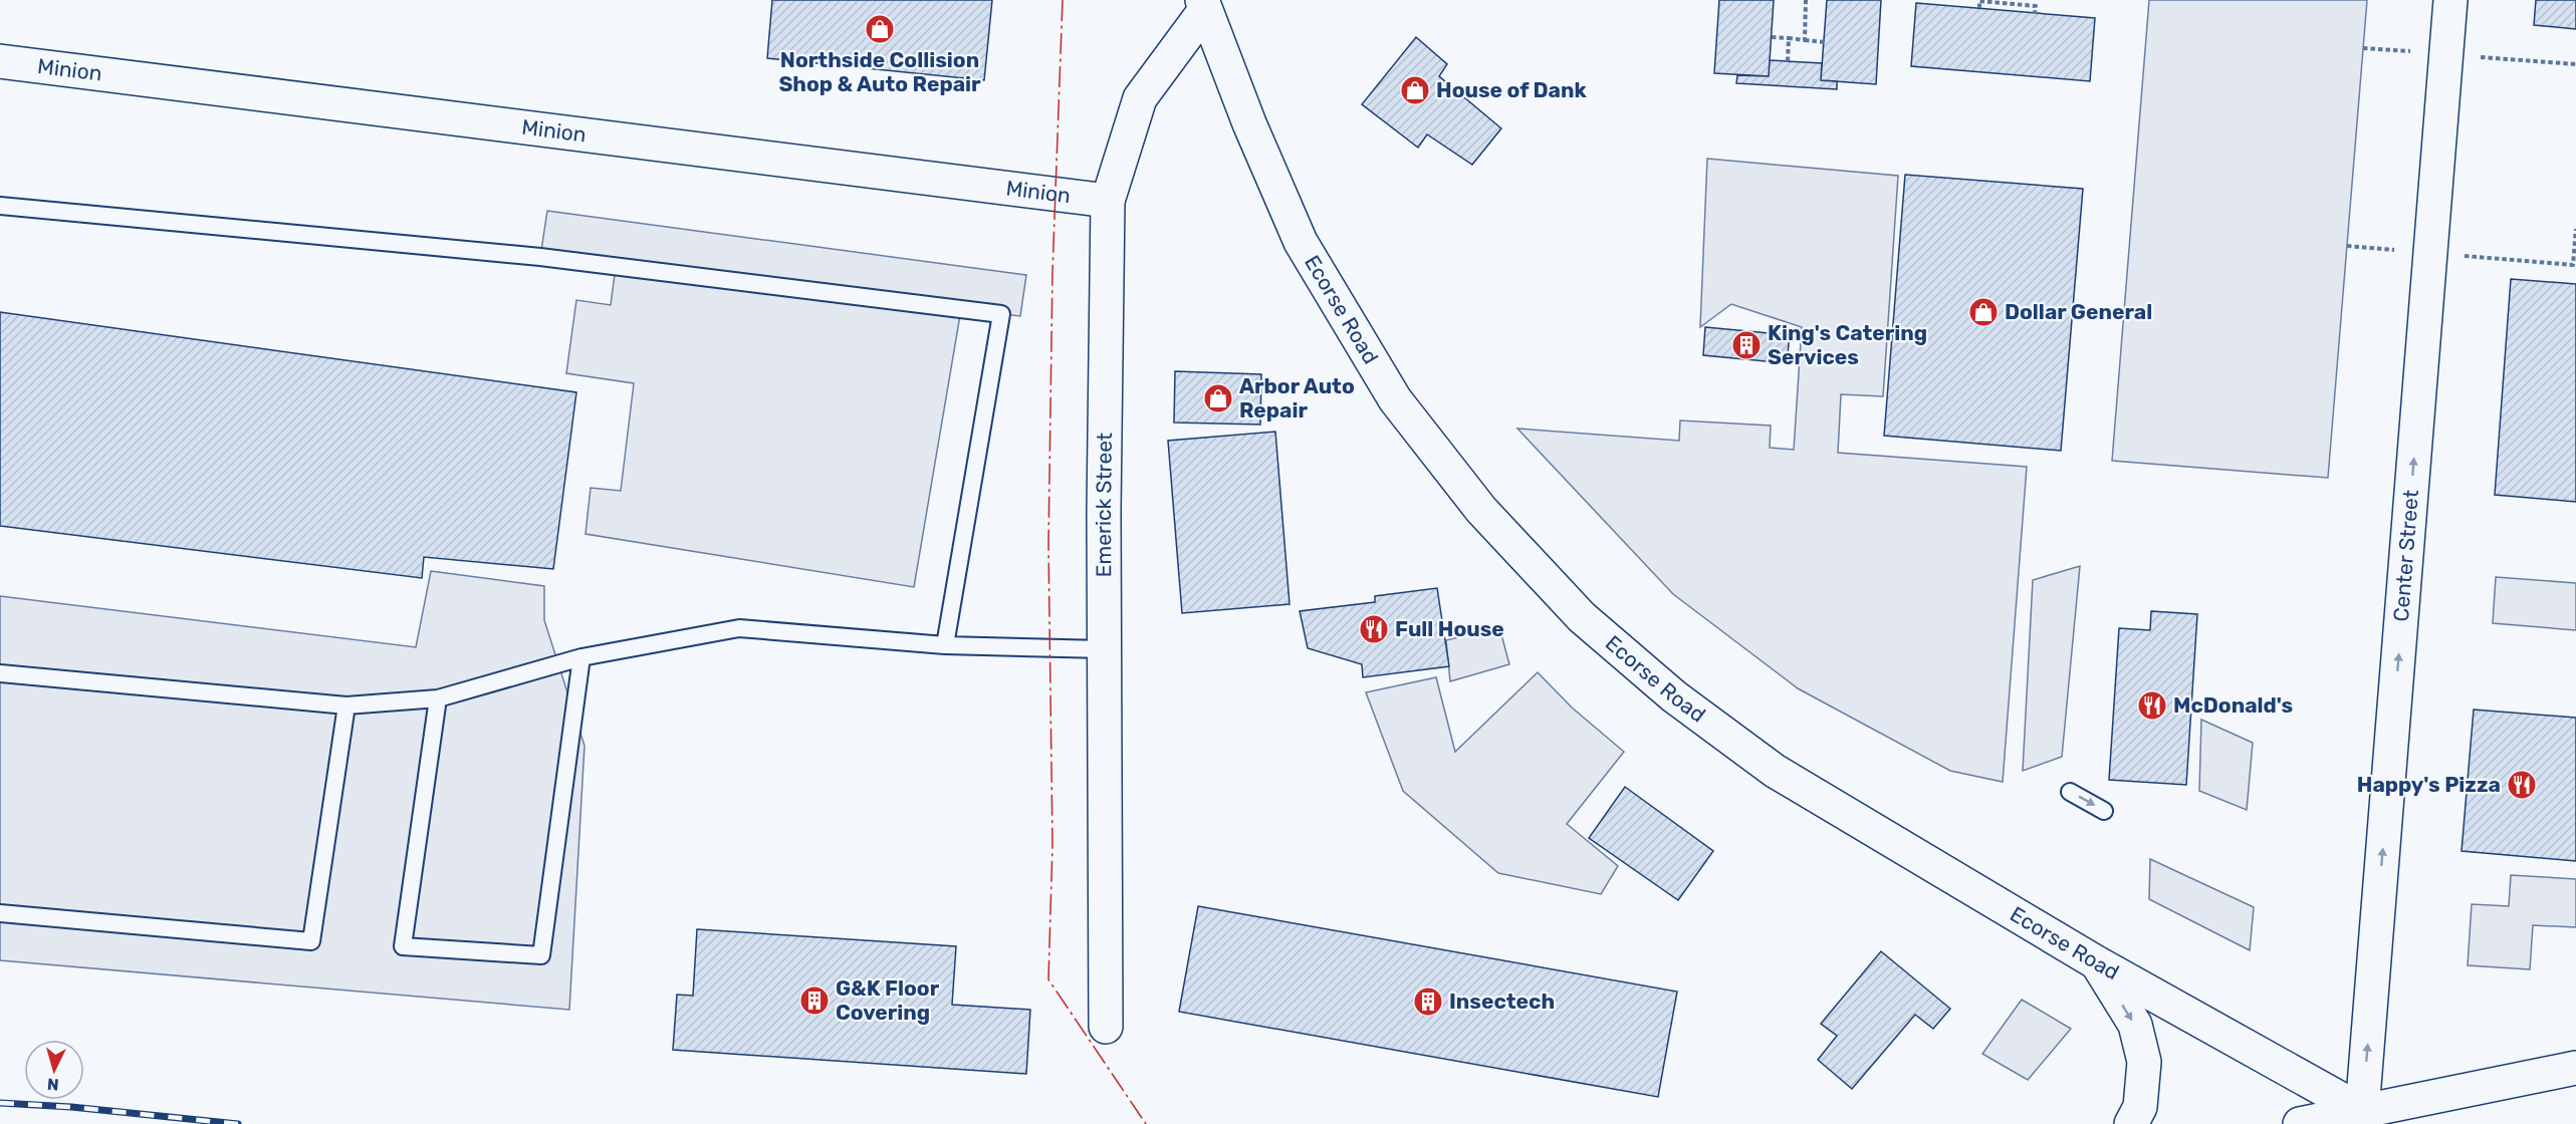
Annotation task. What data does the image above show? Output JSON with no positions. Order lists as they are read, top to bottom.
{
  "streets": {
    "street": [
      "Minion",
      "Ecorse Road",
      "Emerick Street",
      "Center Street"
    ]
  },
  "crossings": [
    ["Minion", "Emerick Street"],
    ["Ecorse Road", "Emerick Street"],
    ["Ecorse Road", "Center Street"]
  ],
  "one_way": ["Center Street"],
  "places": {
    "shop": [
      "Northside Collision Shop & Auto Repair",
      "House of Dank",
      "Dollar General",
      "Arbor Auto Repair"
    ],
    "building": ["King's Catering Services", "G&K Floor Covering", "Insectech"],
    "restaurant": ["Full House", "McDonald's", "Happy's Pizza"]
  },
  "north": "bottom"
}
